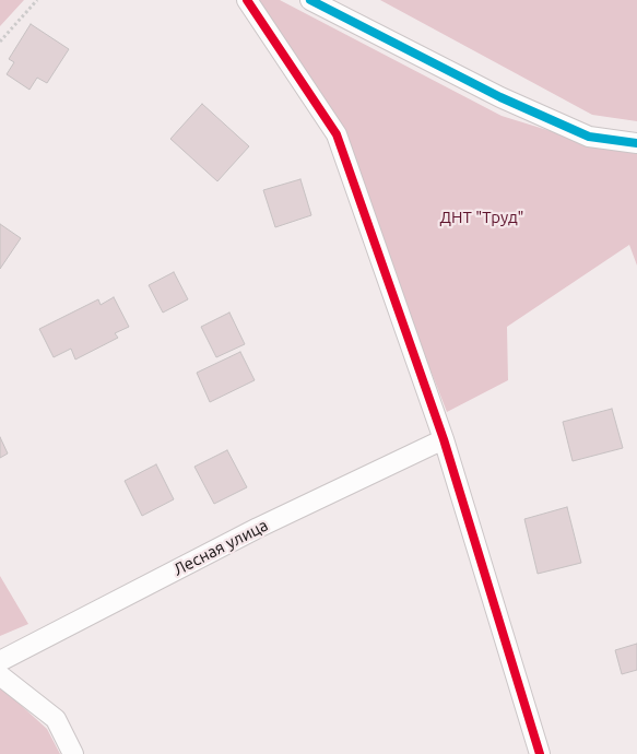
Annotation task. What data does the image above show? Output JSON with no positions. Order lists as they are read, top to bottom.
{
  "streets": {
    "street": ["Лесная улица"]
  },
  "parks": ["ДНТ \"Труд\""]
}
